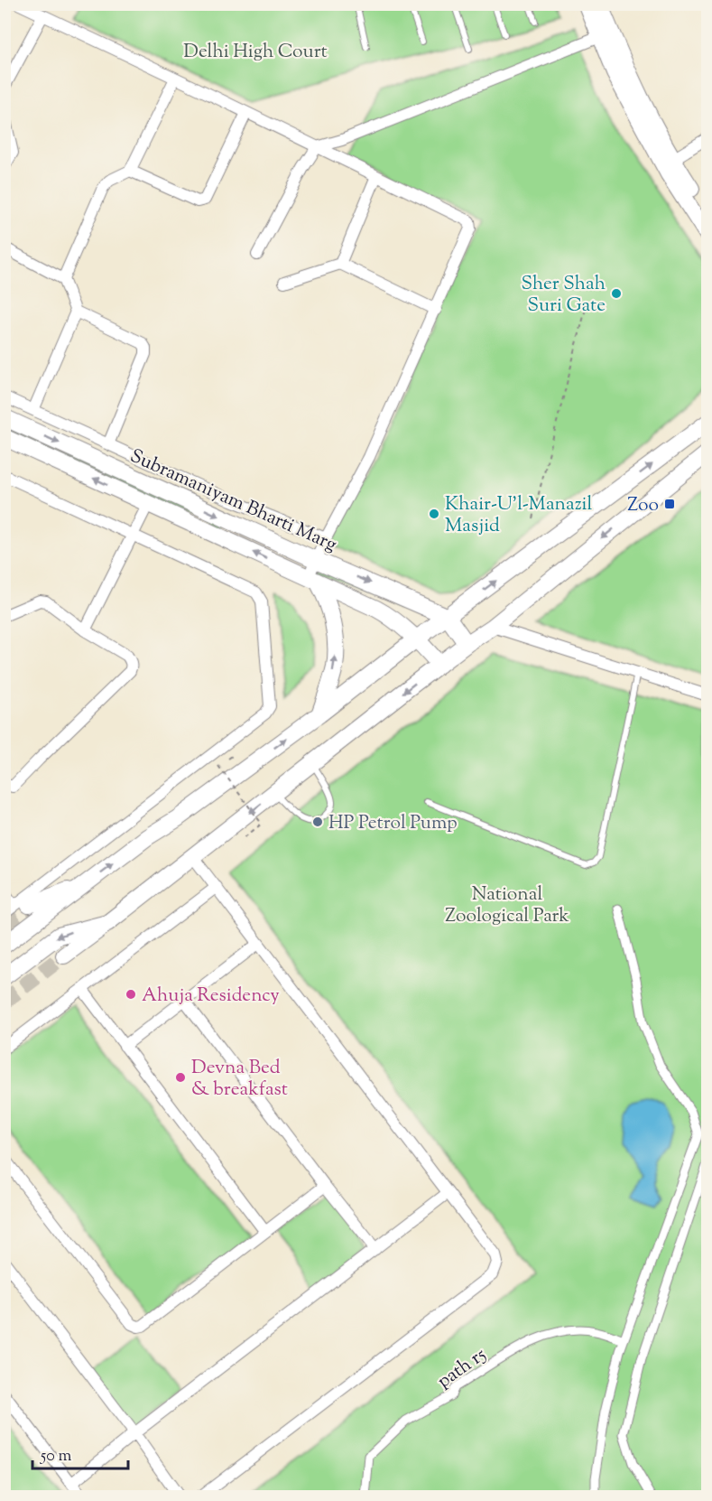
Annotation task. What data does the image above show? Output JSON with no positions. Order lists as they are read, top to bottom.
{
  "streets": {
    "main road": ["Subramaniyam Bharti Marg"],
    "street": ["path r5"]
  },
  "parks": ["Delhi High Court", "National Zoological Park"],
  "places": {
    "other": [
      "Sher Shah Suri Gate",
      "Khair-U’l-Manazil Masjid",
      "HP Petrol Pump",
      "Ahuja Residency",
      "Devna Bed & breakfast"
    ],
    "transit": ["Zoo"]
  },
  "scale_bar": "50 m"
}
